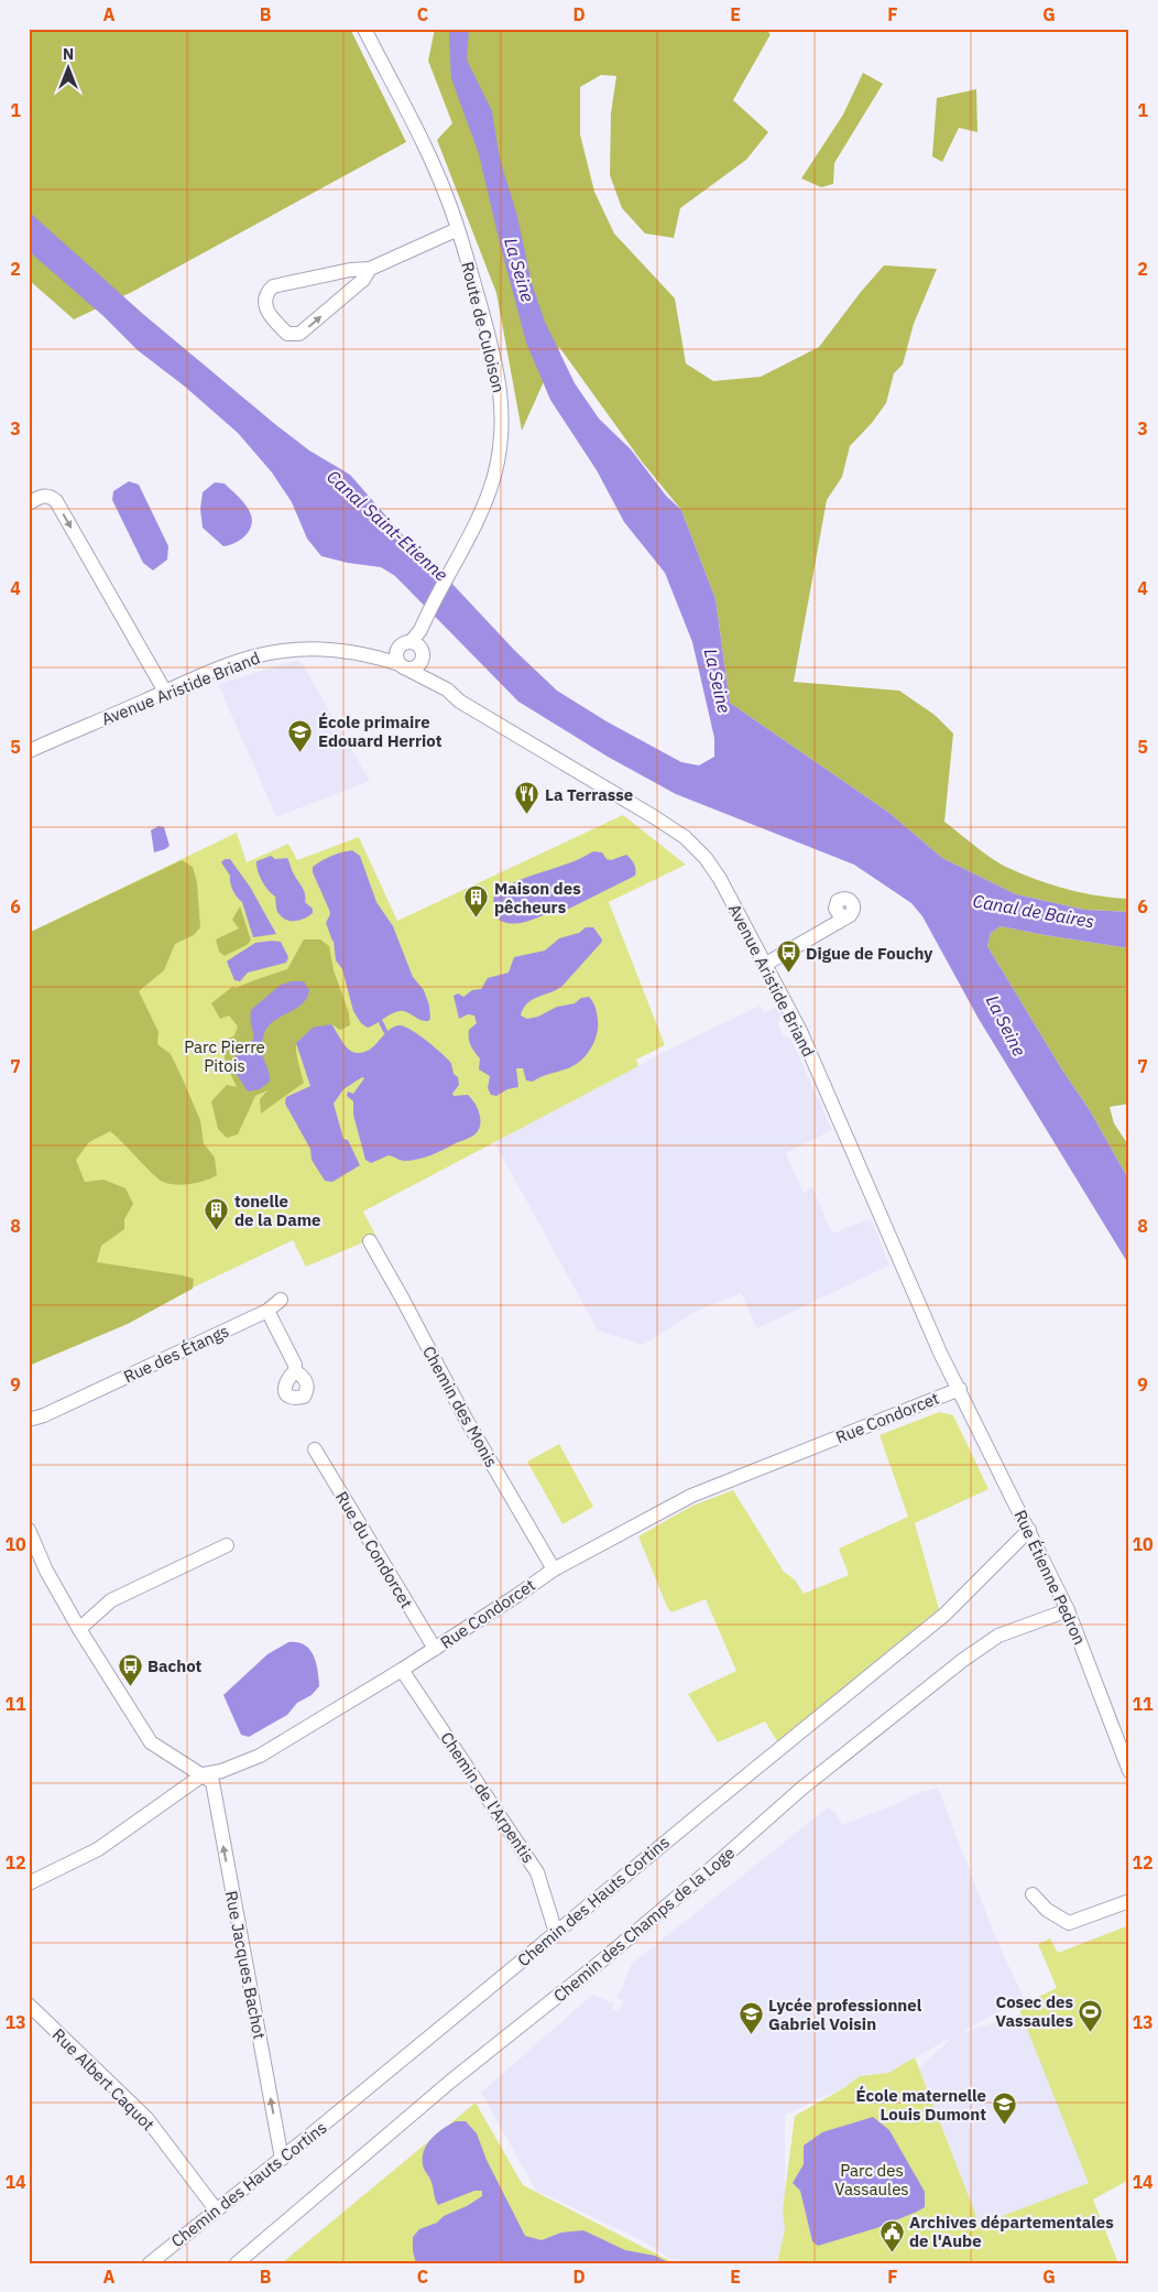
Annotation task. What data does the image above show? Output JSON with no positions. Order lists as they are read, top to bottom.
{
  "streets": {
    "street": [
      "Route de Culoison",
      "Avenue Aristide Briand",
      "Rue des Étangs",
      "Chemin des Monis",
      "Rue Condorcet",
      "Rue du Condorcet",
      "Rue Étienne Pedron",
      "Chemin de l'Arpentis",
      "Chemin des Hauts Cortins",
      "Chemin des Champs de la Loge",
      "Rue Jacques Bachot",
      "Rue Albert Caquot"
    ]
  },
  "crossings": [
    ["Route de Culoison", "Avenue Aristide Briand"],
    ["Avenue Aristide Briand", "Rue Condorcet"],
    ["Avenue Aristide Briand", "Rue Étienne Pedron"],
    ["Chemin des Monis", "Rue Condorcet"],
    ["Rue Condorcet", "Rue du Condorcet"],
    ["Rue Condorcet", "Rue Étienne Pedron"],
    ["Rue Condorcet", "Chemin de l'Arpentis"],
    ["Rue Condorcet", "Rue Jacques Bachot"],
    ["Rue Étienne Pedron", "Chemin des Hauts Cortins"],
    ["Rue Étienne Pedron", "Chemin des Champs de la Loge"],
    ["Chemin de l'Arpentis", "Chemin des Hauts Cortins"],
    ["Chemin des Hauts Cortins", "Rue Jacques Bachot"],
    ["Chemin des Hauts Cortins", "Rue Albert Caquot"]
  ],
  "one_way": ["Rue Jacques Bachot"],
  "water": ["La Seine", "Canal Saint-Etienne", "Canal de Baires"],
  "parks": ["Parc Pierre Pitois", "Parc des Vassaules"],
  "places": {
    "school or university": ["École primaire Edouard Herriot", "Lycée professionnel Gabriel Voisin", "École maternelle Louis Dumont"],
    "restaurant": ["La Terrasse"],
    "building": ["Maison des pêcheurs", "tonelle de la Dame"],
    "bus stop": ["Digue de Fouchy", "Bachot"],
    "sports": ["Cosec des Vassaules"],
    "public building": ["Archives départementales de l'Aube"]
  },
  "north": "top",
  "grid": {
    "columns": [
      "A",
      "B",
      "C",
      "D",
      "E",
      "F",
      "G"
    ],
    "rows": [
      "1",
      "2",
      "3",
      "4",
      "5",
      "6",
      "7",
      "8",
      "9",
      "10",
      "11",
      "12",
      "13",
      "14"
    ]
  }
}
